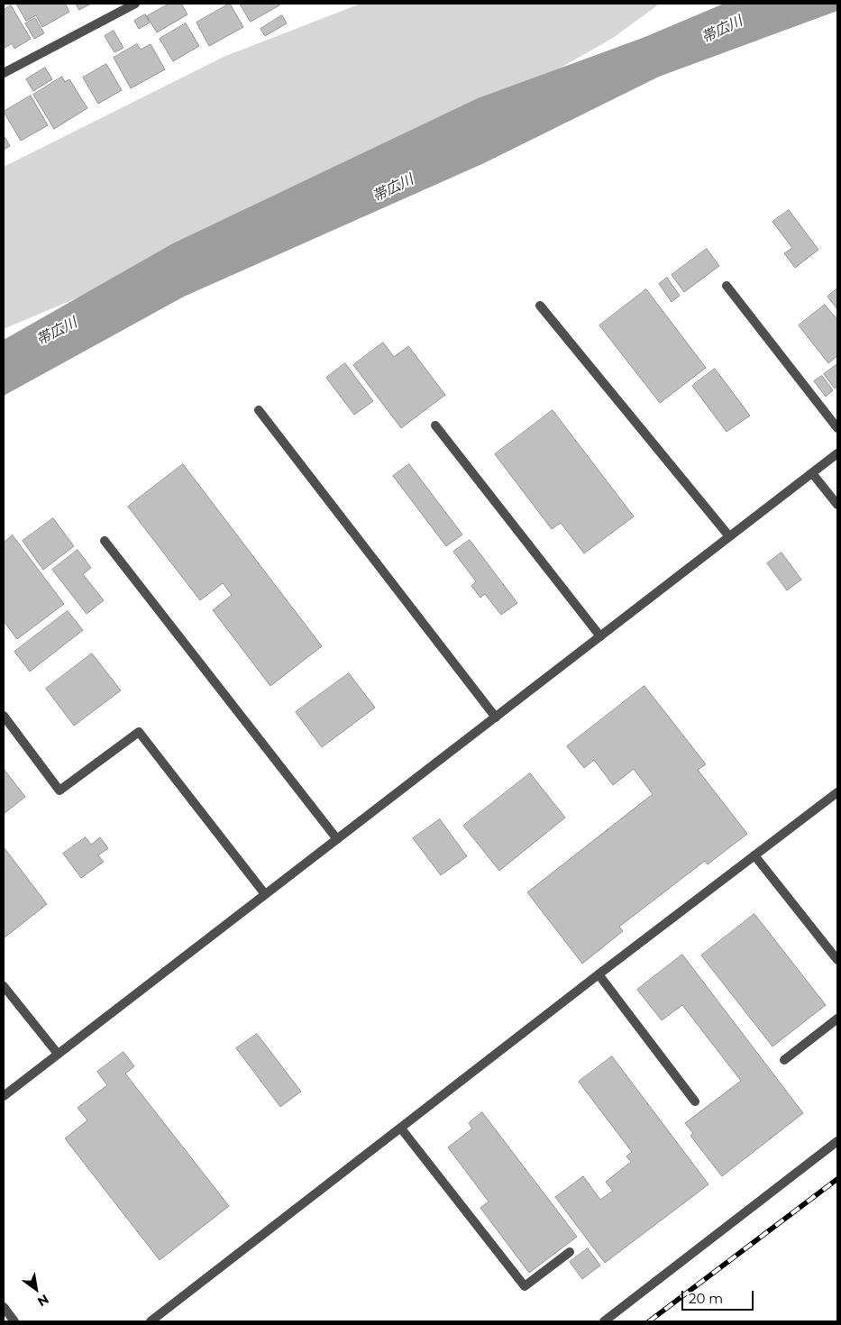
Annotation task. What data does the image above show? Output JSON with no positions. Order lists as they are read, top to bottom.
{
  "water": ["帯広川"],
  "scale_bar": "20 m",
  "north": "bottom right"
}
